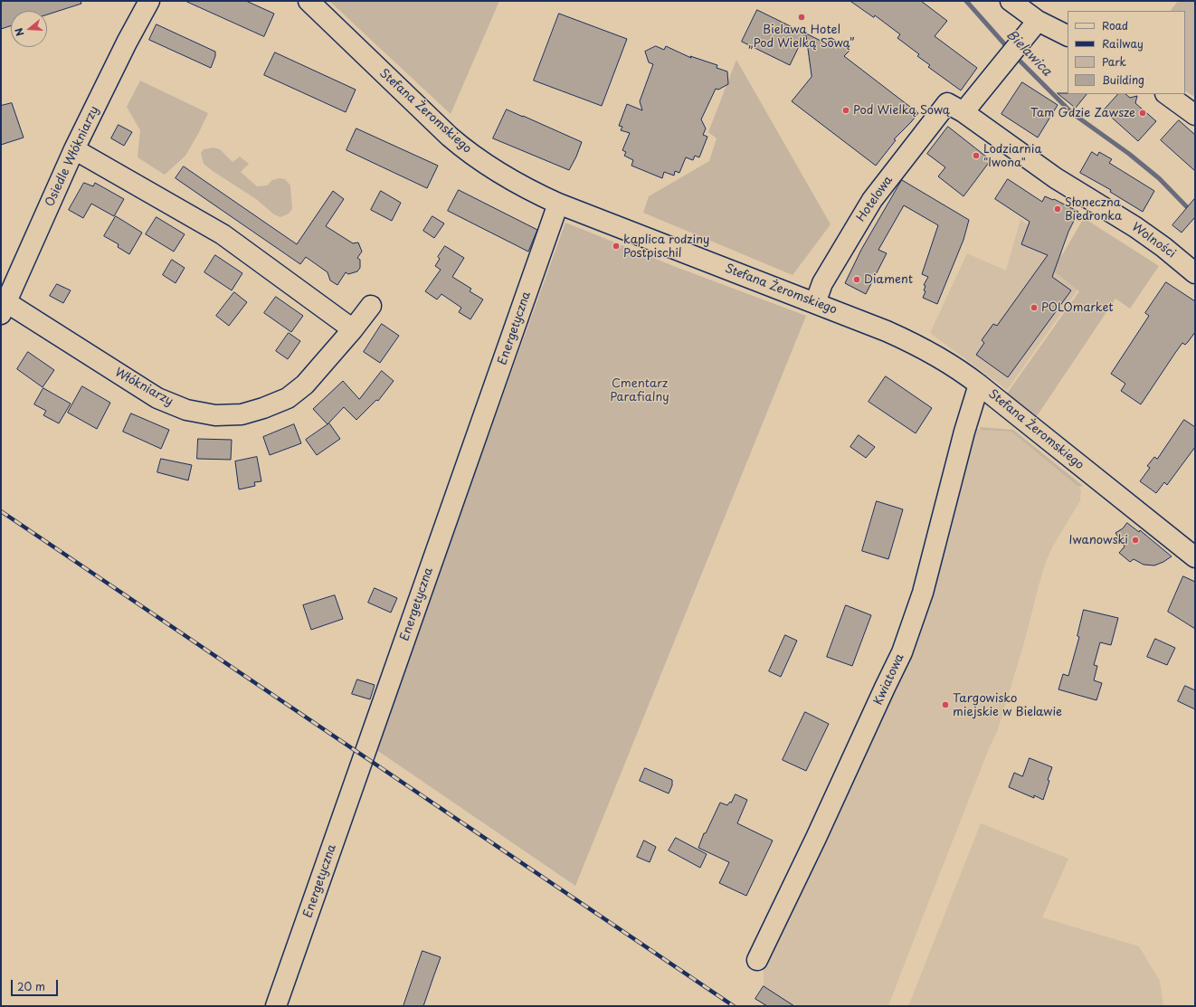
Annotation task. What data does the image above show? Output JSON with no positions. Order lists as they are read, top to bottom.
{
  "streets": {
    "street": [
      "Stefana Żeromskiego",
      "Osiedle Włókniarzy",
      "Hotelowa",
      "Wolności",
      "Energetyczna",
      "Włókniarzy",
      "Kwiatowa"
    ]
  },
  "crossings": [
    ["Stefana Żeromskiego", "Hotelowa"],
    ["Stefana Żeromskiego", "Energetyczna"],
    ["Stefana Żeromskiego", "Kwiatowa"],
    ["Osiedle Włókniarzy", "Włókniarzy"],
    ["Hotelowa", "Wolności"]
  ],
  "water": ["Bielawica"],
  "parks": ["Cmentarz Parafialny"],
  "places": [
    "Bielawa Hotel „Pod Wielką Sową”",
    "Pod Wielką Sową",
    "Tam Gdzie Zawsze",
    "Lodziarnia \"Iwona\"",
    "Słoneczna Biedronka",
    "kaplica rodziny Postpischil",
    "Diament",
    "POLOmarket",
    "Iwanowski",
    "Targowisko miejskie w Bielawie"
  ],
  "legend": [
    "Road",
    "Railway",
    "Park",
    "Building"
  ],
  "scale_bar": "20 m",
  "north": "left"
}
